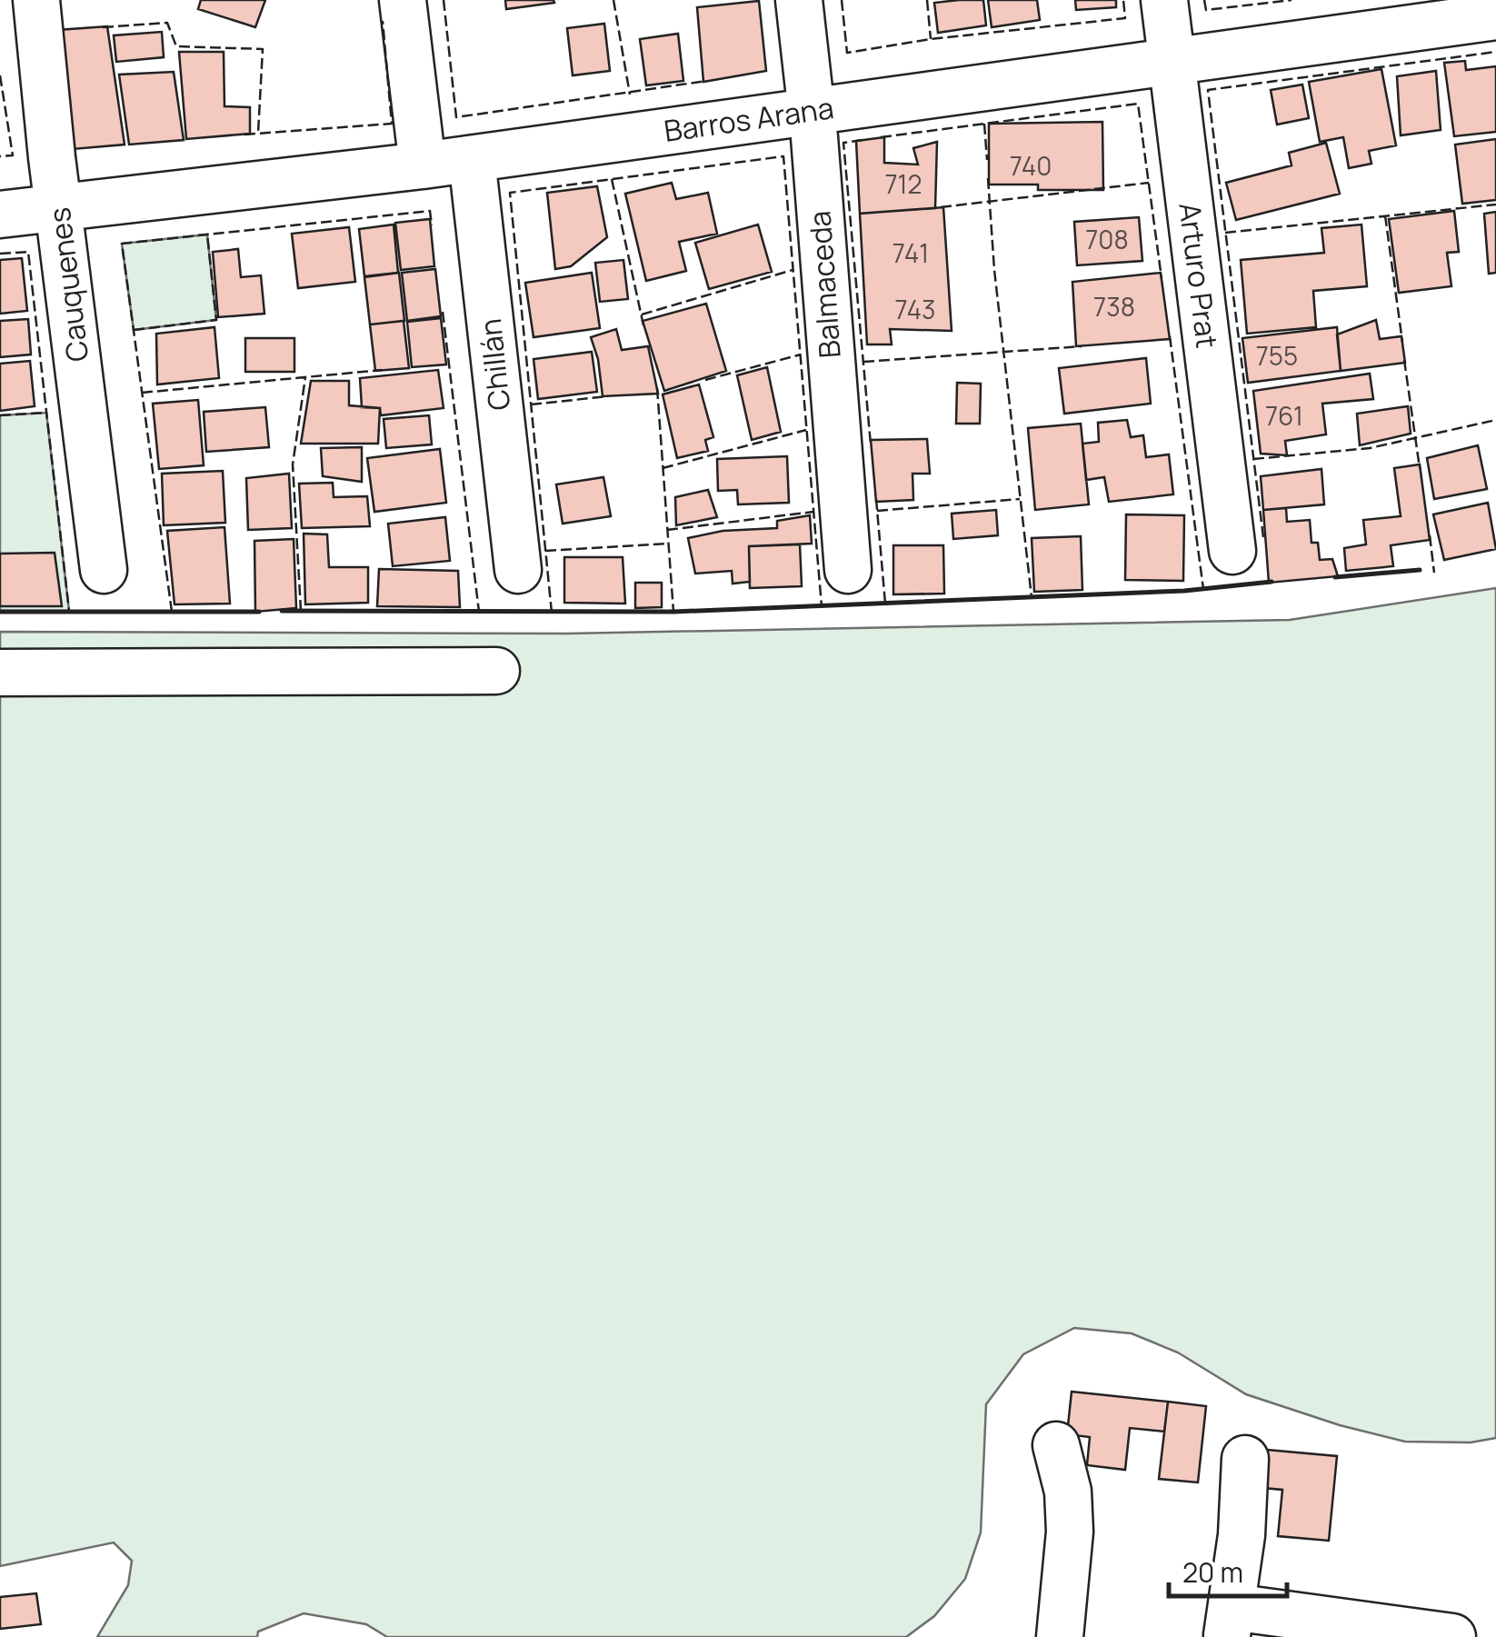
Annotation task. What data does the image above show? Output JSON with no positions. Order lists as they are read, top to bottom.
{
  "streets": {
    "street": [
      "Barros Arana",
      "Arturo Prat",
      "Cauquenes",
      "Balmaceda",
      "Chillán"
    ]
  },
  "crossings": [
    ["Barros Arana", "Arturo Prat"],
    ["Barros Arana", "Cauquenes"],
    ["Barros Arana", "Balmaceda"],
    ["Barros Arana", "Chillán"]
  ],
  "house_numbers": [
    "740",
    "712",
    "708",
    "741",
    "738",
    "743",
    "755",
    "761"
  ],
  "scale_bar": "20 m"
}
